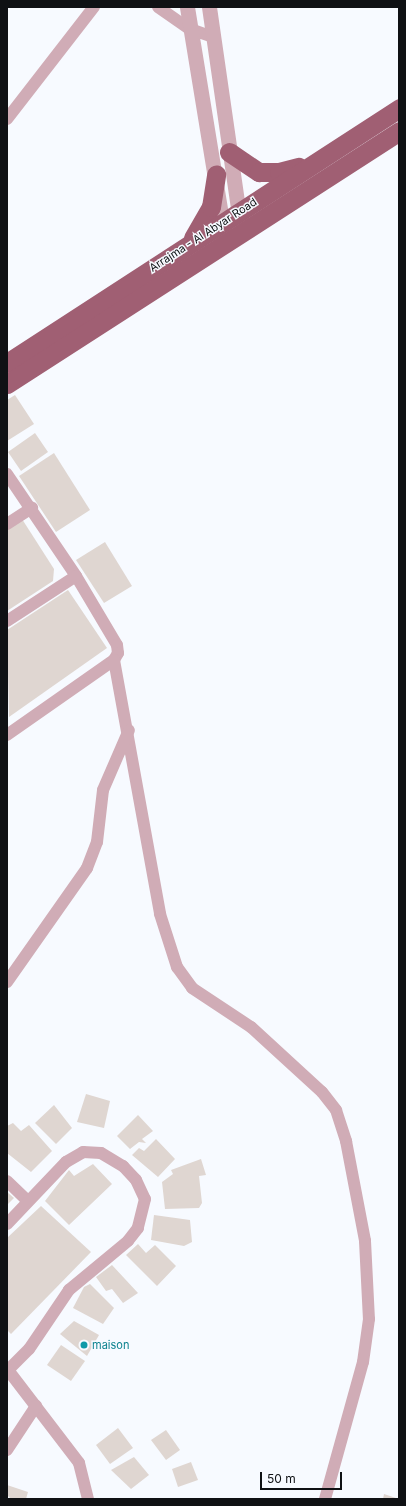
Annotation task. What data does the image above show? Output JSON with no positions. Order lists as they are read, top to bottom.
{
  "streets": {
    "highway": ["Arrajma - Al Abyar Road"]
  },
  "places": ["maison"],
  "scale_bar": "50 m"
}
